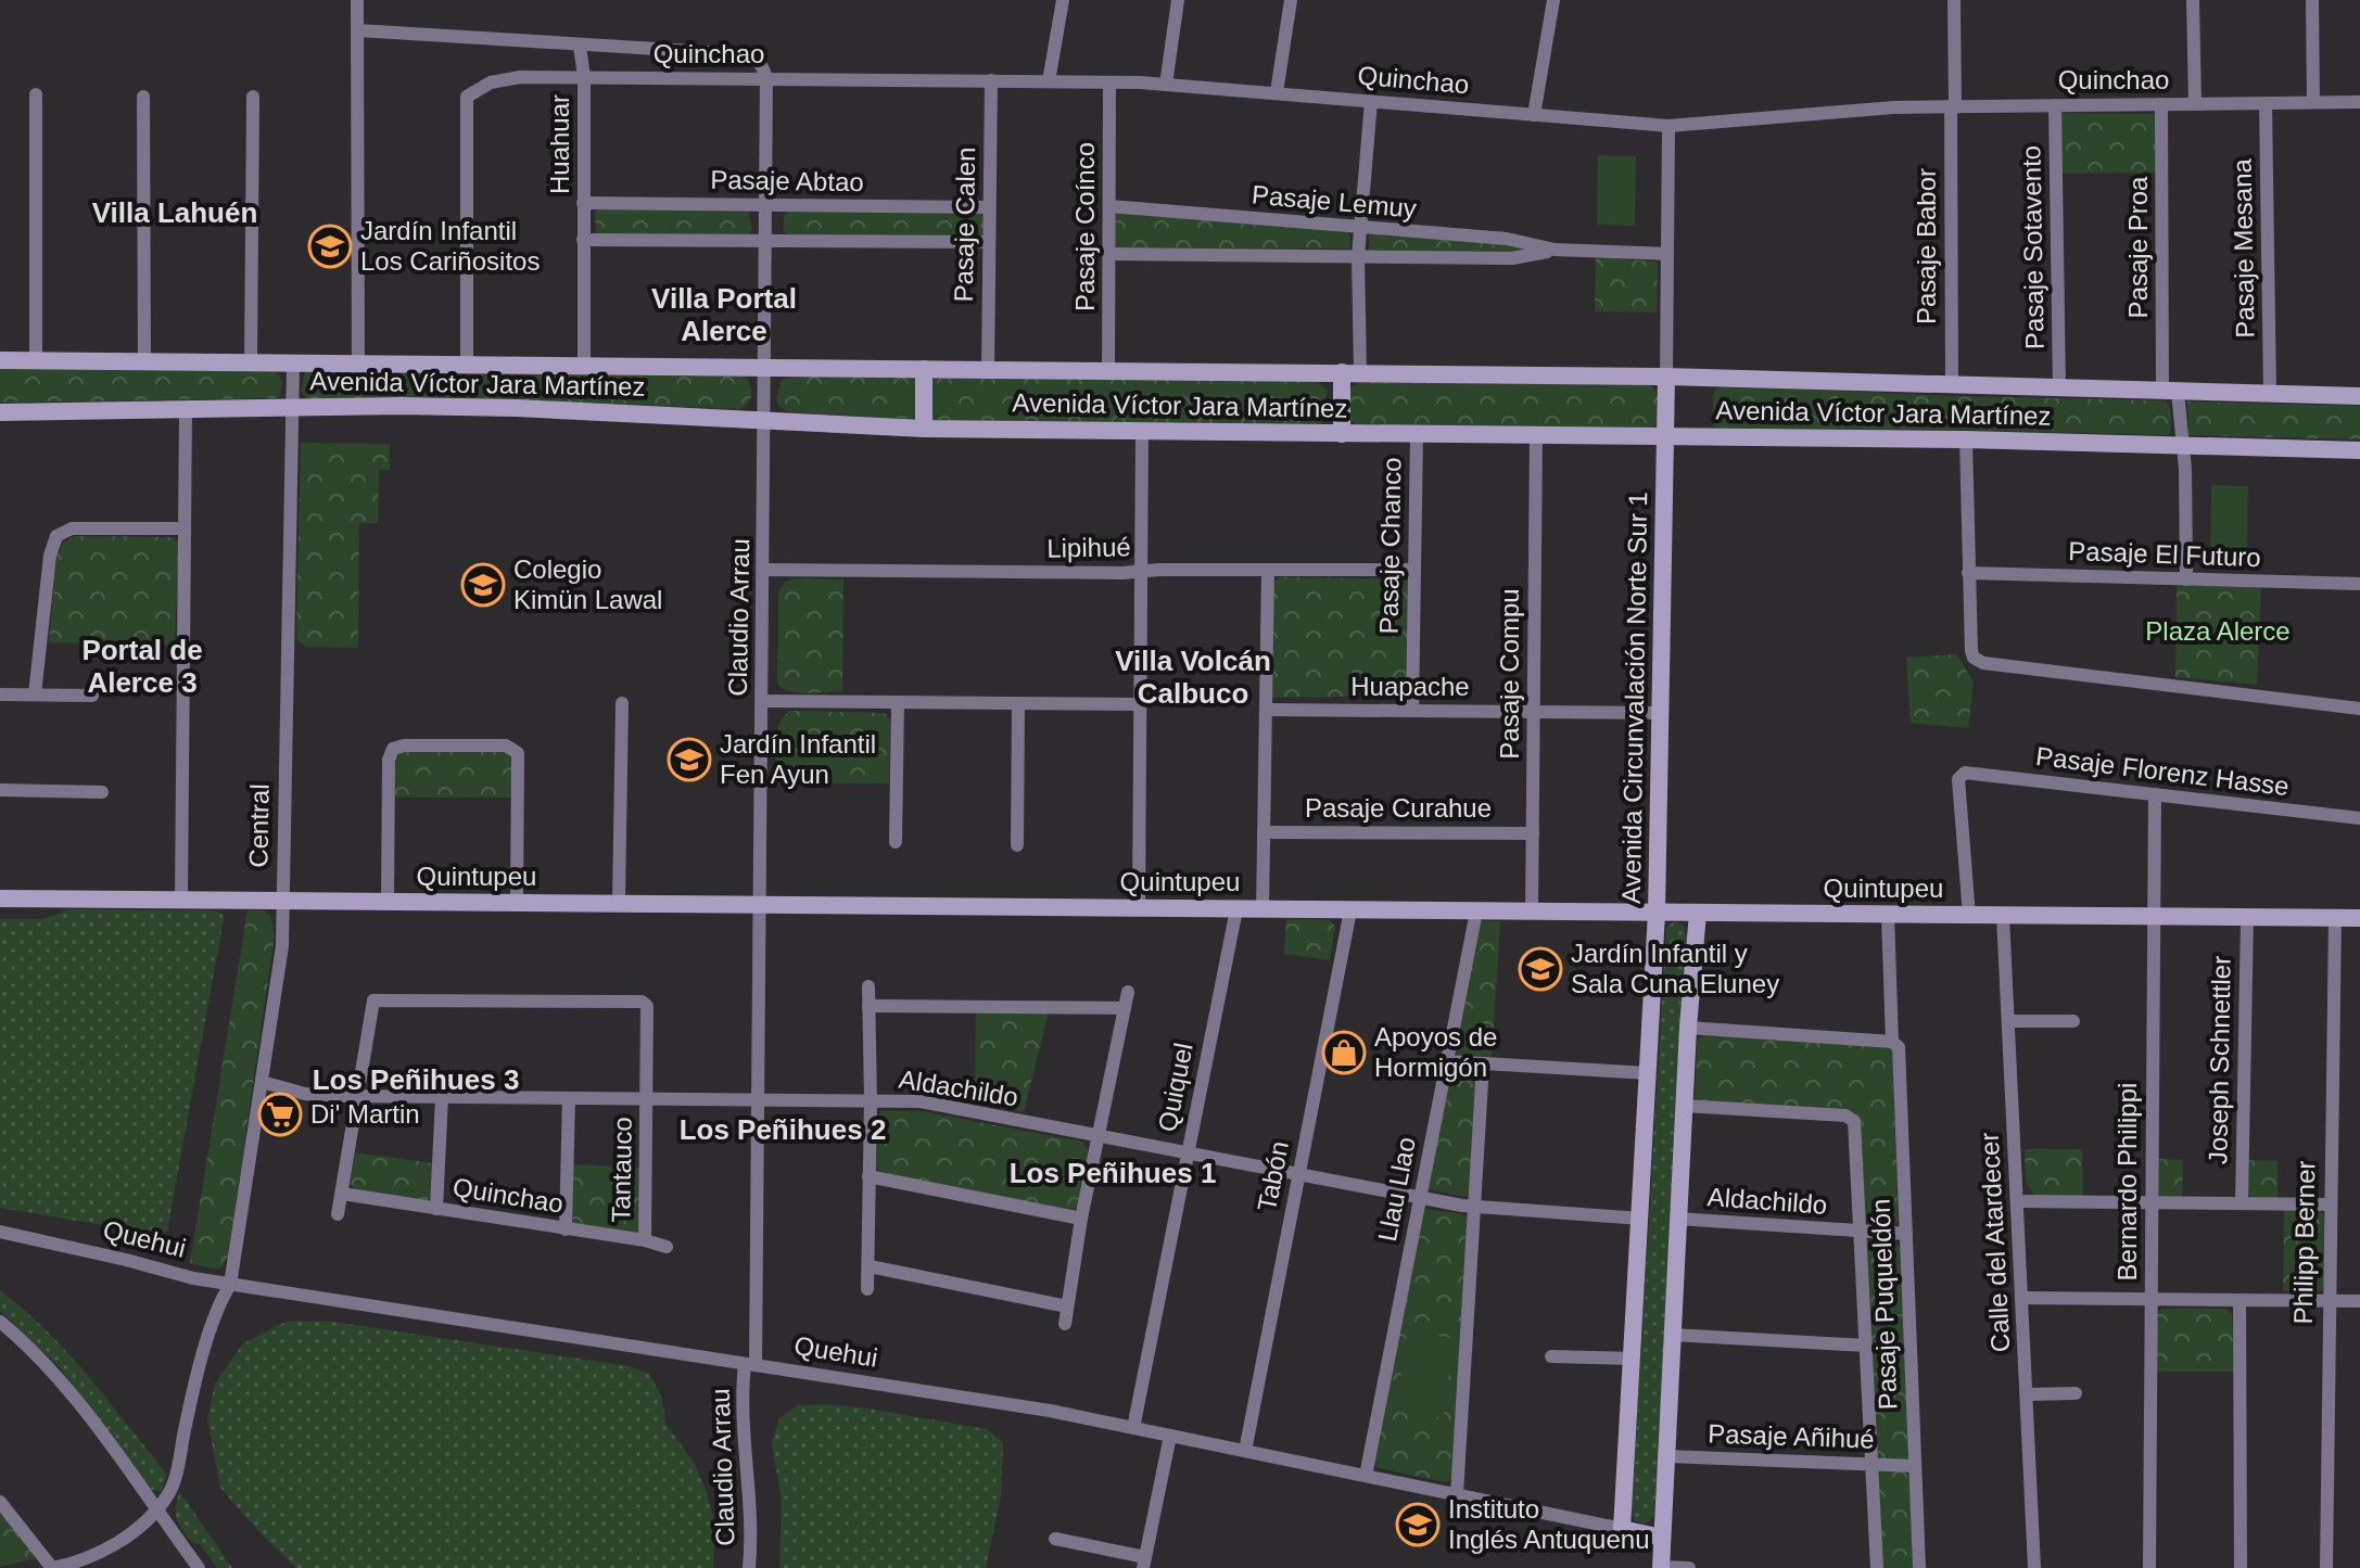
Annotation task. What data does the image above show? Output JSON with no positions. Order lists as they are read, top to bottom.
{
  "streets": {
    "main road": [
      "Avenida Víctor Jara Martínez",
      "Avenida Circunvalación Norte Sur 1",
      "Quintupeu",
      "Quehui"
    ],
    "street": [
      "Quinchao",
      "Huahuar",
      "Pasaje Abtao",
      "Pasaje Lemuy",
      "Pasaje Calen",
      "Pasaje Coínco",
      "Pasaje Babor",
      "Pasaje Sotavento",
      "Pasaje Proa",
      "Pasaje Mesana",
      "Pasaje Chanco",
      "Lipihué",
      "Pasaje El Futuro",
      "Claudio Arrau",
      "Pasaje Compu",
      "Huapache",
      "Pasaje Florenz Hasse",
      "Pasaje Curahue",
      "Central",
      "Joseph Schnettler",
      "Quiquel",
      "Aldachildo",
      "Tantauco",
      "Tabón",
      "Bernardo Philippi",
      "Llau Llao",
      "Calle del Atardecer",
      "Philipp Berner",
      "Pasaje Puqueldón",
      "Pasaje Añihué"
    ]
  },
  "crossings": [
    ["Quinchao", "Huahuar"],
    ["Quinchao", "Pasaje Calen"],
    ["Quinchao", "Pasaje Coínco"],
    ["Quinchao", "Pasaje Babor"],
    ["Quinchao", "Pasaje Sotavento"],
    ["Quinchao", "Pasaje Proa"],
    ["Quinchao", "Pasaje Mesana"],
    ["Quinchao", "Avenida Víctor Jara Martínez"],
    ["Quinchao", "Claudio Arrau"],
    ["Quinchao", "Avenida Circunvalación Norte Sur 1"],
    ["Quinchao", "Tantauco"],
    ["Huahuar", "Pasaje Abtao"],
    ["Huahuar", "Avenida Víctor Jara Martínez"],
    ["Pasaje Abtao", "Pasaje Calen"],
    ["Pasaje Abtao", "Claudio Arrau"],
    ["Pasaje Lemuy", "Pasaje Coínco"],
    ["Pasaje Lemuy", "Avenida Circunvalación Norte Sur 1"],
    ["Pasaje Calen", "Avenida Víctor Jara Martínez"],
    ["Pasaje Coínco", "Avenida Víctor Jara Martínez"],
    ["Pasaje Babor", "Avenida Víctor Jara Martínez"],
    ["Pasaje Sotavento", "Avenida Víctor Jara Martínez"],
    ["Pasaje Proa", "Avenida Víctor Jara Martínez"],
    ["Pasaje Proa", "Pasaje El Futuro"],
    ["Pasaje Mesana", "Avenida Víctor Jara Martínez"],
    ["Avenida Víctor Jara Martínez", "Pasaje Chanco"],
    ["Avenida Víctor Jara Martínez", "Claudio Arrau"],
    ["Avenida Víctor Jara Martínez", "Pasaje Compu"],
    ["Avenida Víctor Jara Martínez", "Avenida Circunvalación Norte Sur 1"],
    ["Avenida Víctor Jara Martínez", "Central"],
    ["Pasaje Chanco", "Lipihué"],
    ["Pasaje Chanco", "Huapache"],
    ["Lipihué", "Claudio Arrau"],
    ["Claudio Arrau", "Quintupeu"],
    ["Claudio Arrau", "Aldachildo"],
    ["Claudio Arrau", "Quehui"],
    ["Pasaje Compu", "Huapache"],
    ["Pasaje Compu", "Pasaje Curahue"],
    ["Pasaje Compu", "Quintupeu"],
    ["Huapache", "Avenida Circunvalación Norte Sur 1"],
    ["Avenida Circunvalación Norte Sur 1", "Quintupeu"],
    ["Avenida Circunvalación Norte Sur 1", "Aldachildo"],
    ["Avenida Circunvalación Norte Sur 1", "Quehui"],
    ["Pasaje Florenz Hasse", "Quintupeu"],
    ["Pasaje Florenz Hasse", "Bernardo Philippi"],
    ["Central", "Quintupeu"],
    ["Central", "Aldachildo"],
    ["Central", "Quehui"],
    ["Quintupeu", "Joseph Schnettler"],
    ["Quintupeu", "Quiquel"],
    ["Quintupeu", "Tabón"],
    ["Quintupeu", "Bernardo Philippi"],
    ["Quintupeu", "Llau Llao"],
    ["Quintupeu", "Calle del Atardecer"],
    ["Quintupeu", "Philipp Berner"],
    ["Quintupeu", "Pasaje Puqueldón"],
    ["Quiquel", "Aldachildo"],
    ["Quiquel", "Quehui"],
    ["Aldachildo", "Tantauco"],
    ["Aldachildo", "Tabón"],
    ["Aldachildo", "Llau Llao"],
    ["Aldachildo", "Pasaje Puqueldón"],
    ["Tabón", "Quehui"],
    ["Llau Llao", "Quehui"],
    ["Pasaje Puqueldón", "Pasaje Añihué"]
  ],
  "districts": [
    "Villa Lahuén",
    "Villa Portal Alerce",
    "Portal de Alerce 3",
    "Villa Volcán Calbuco",
    "Los Peñihues 3",
    "Los Peñihues 2",
    "Los Peñihues 1"
  ],
  "parks": ["Plaza Alerce"],
  "places": {
    "school or university": [
      "Jardín Infantil Los Cariñositos",
      "Colegio Kimün Lawal",
      "Jardín Infantil Fen Ayun",
      "Jardín Infantil y Sala Cuna Eluney",
      "Instituto Inglés Antuquenu"
    ],
    "shop": ["Apoyos de Hormigón"],
    "supermarket": ["Di' Martin"]
  }
}
